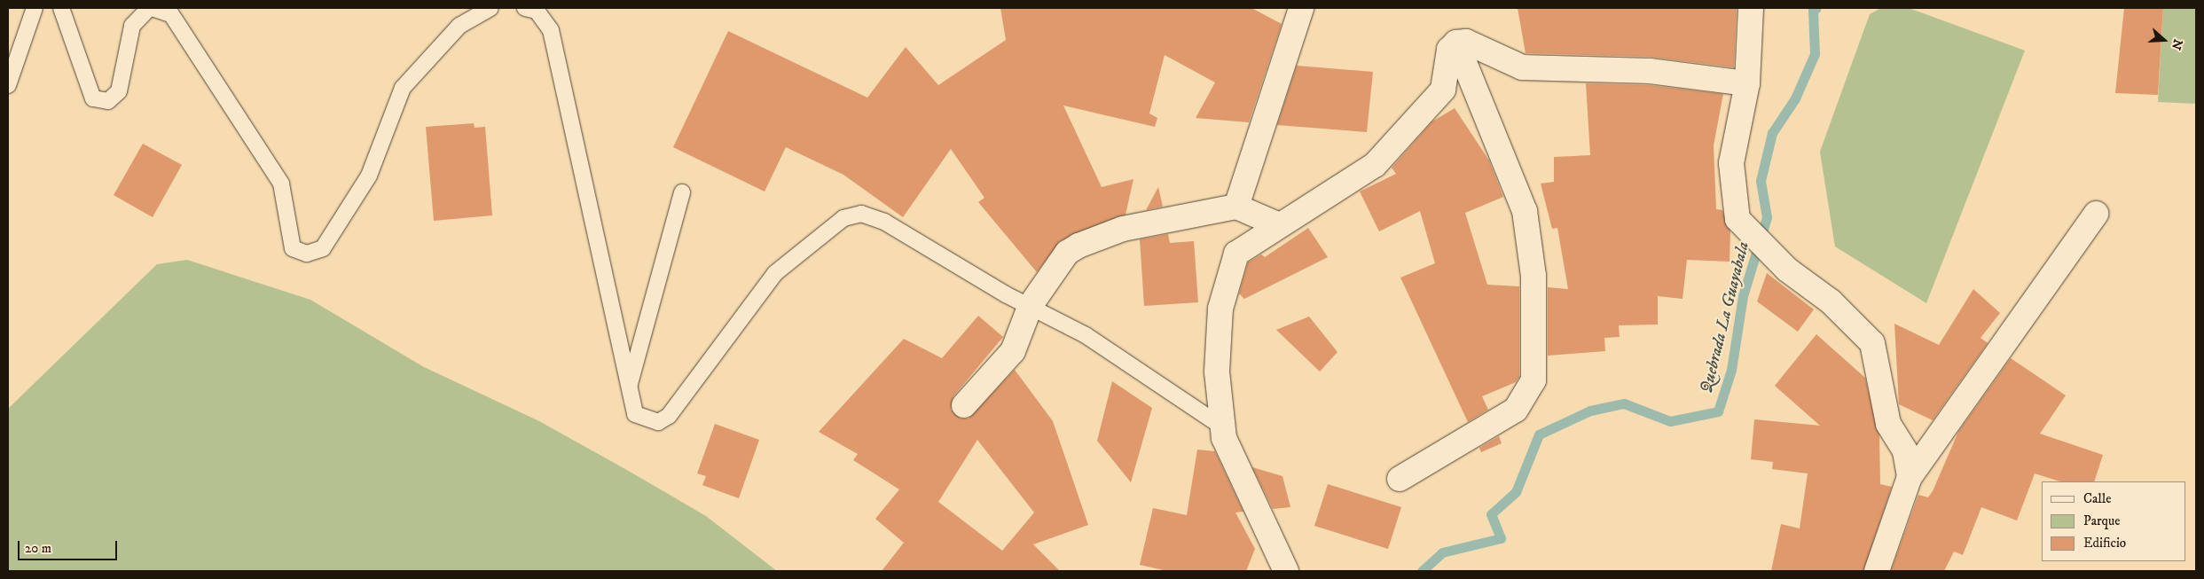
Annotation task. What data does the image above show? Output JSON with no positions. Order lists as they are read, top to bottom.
{
  "water": ["Quebrada La Guayabala"],
  "legend": ["Calle", "Parque", "Edificio"],
  "scale_bar": "20 m",
  "north": "right"
}
